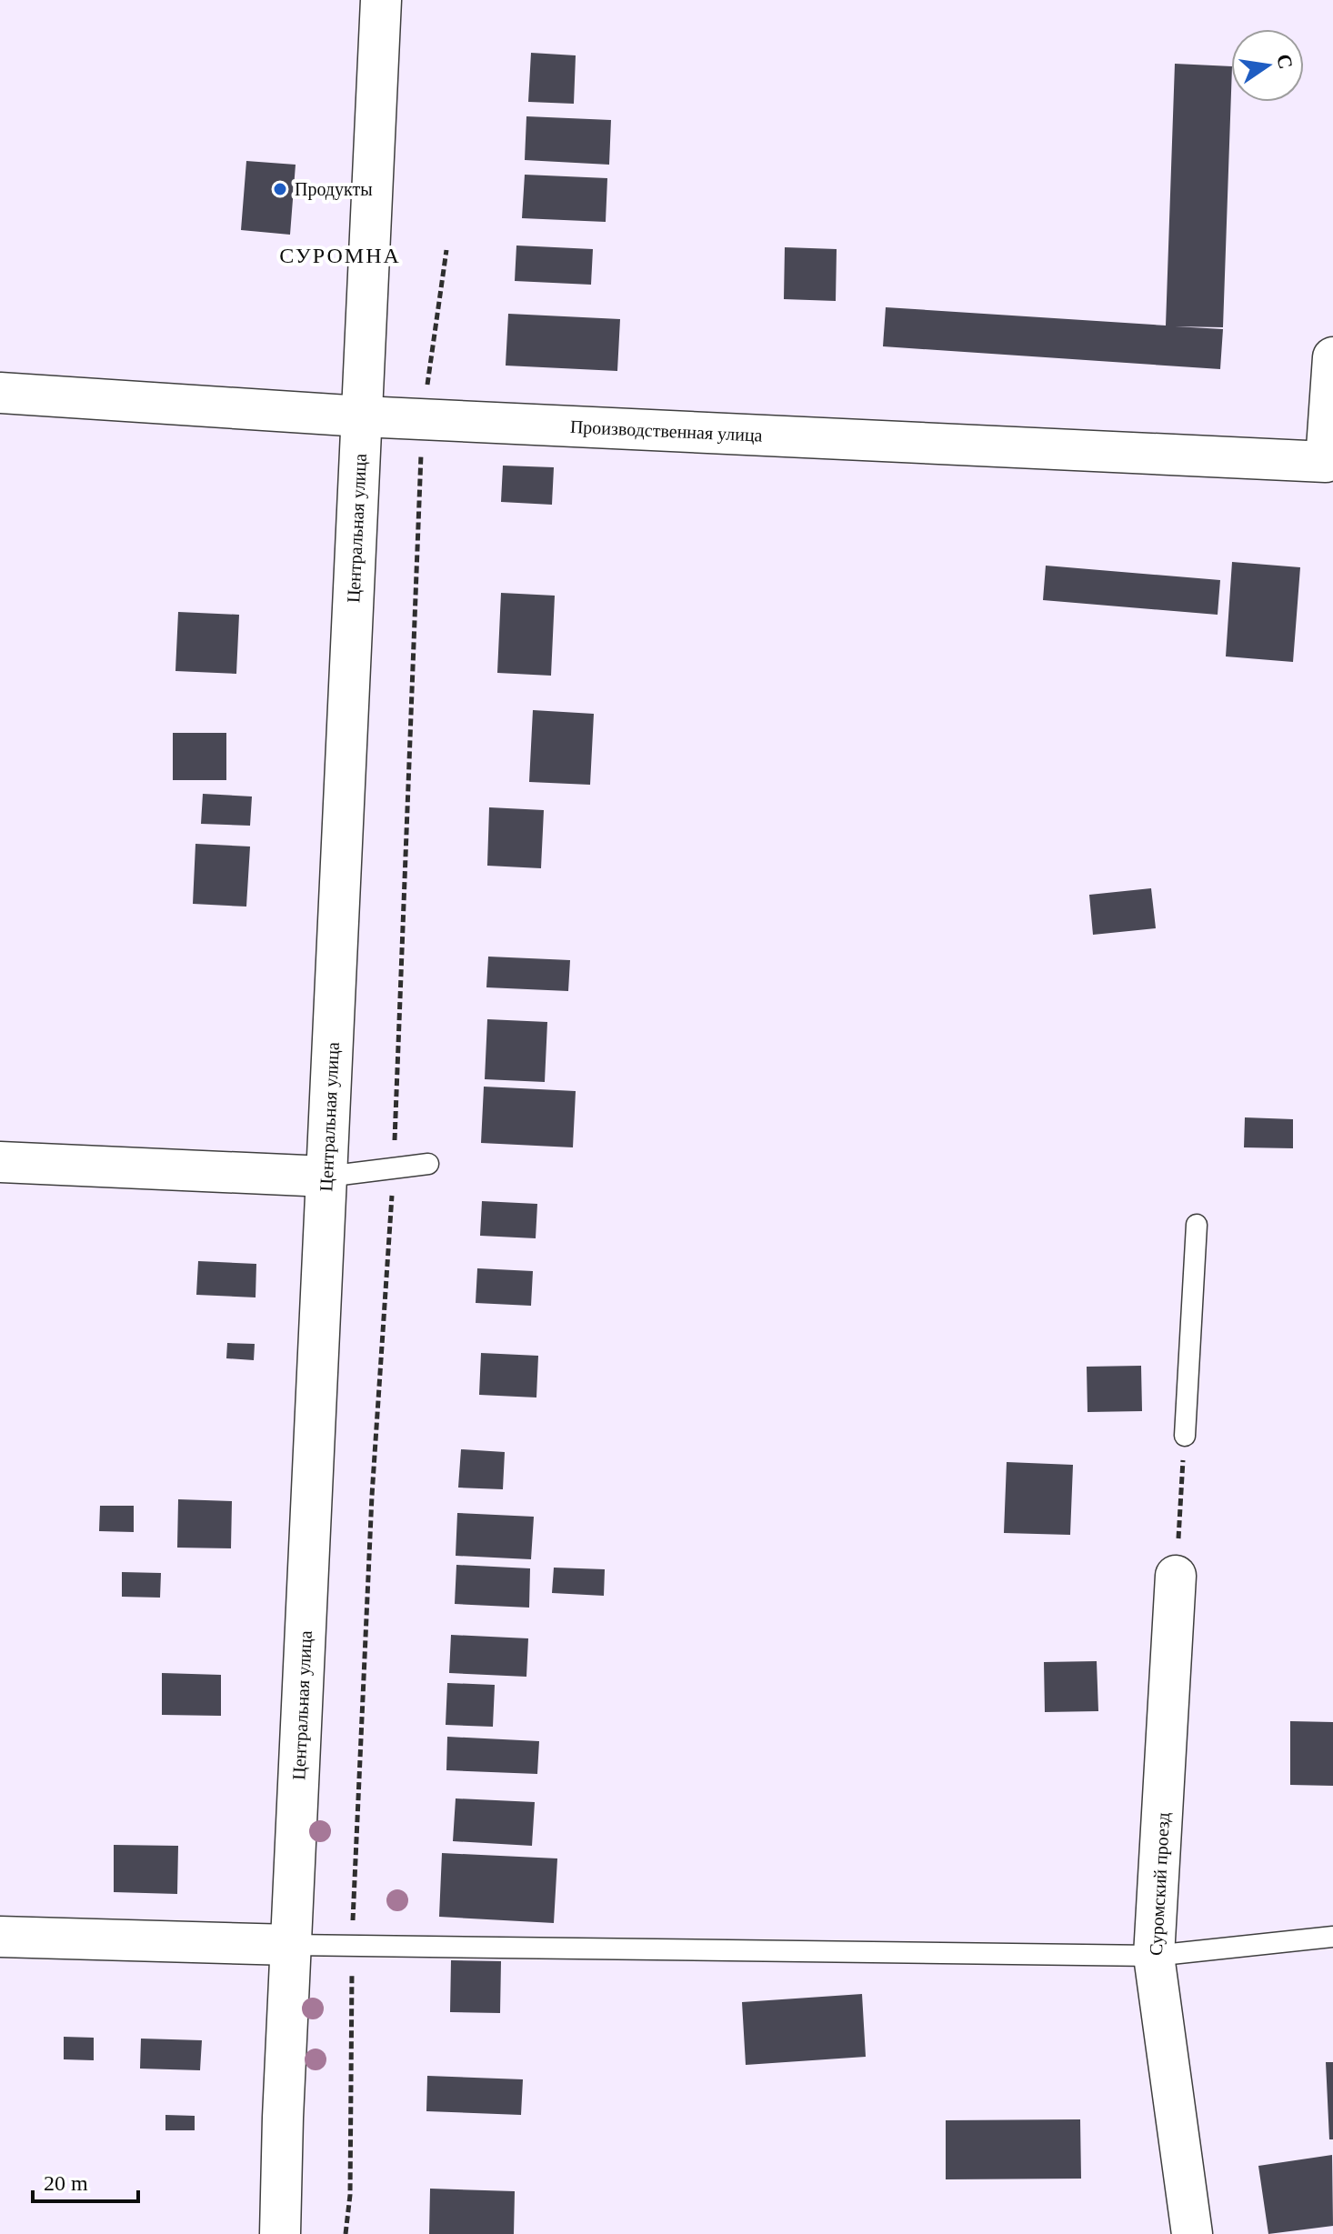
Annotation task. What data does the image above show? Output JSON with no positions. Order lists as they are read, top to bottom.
{
  "streets": {
    "street": ["Производственная улица", "Центральная улица", "Суромский проезд"]
  },
  "crossings": [
    ["Производственная улица", "Центральная улица"]
  ],
  "districts": ["СУРОМНА"],
  "places": ["Продукты"],
  "scale_bar": "20 m",
  "north": "right"
}
